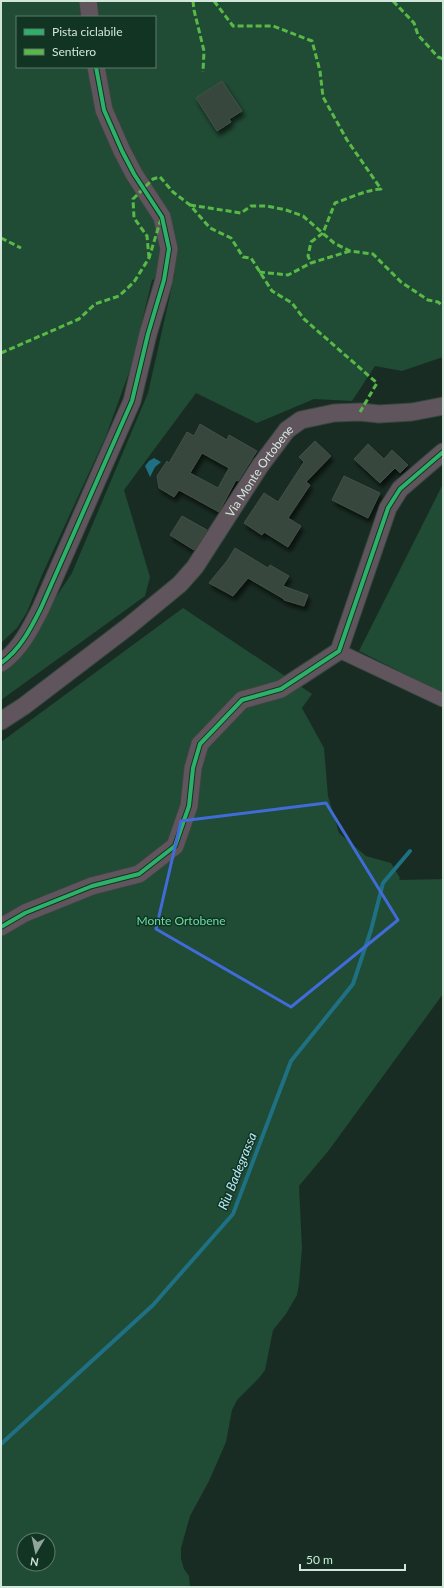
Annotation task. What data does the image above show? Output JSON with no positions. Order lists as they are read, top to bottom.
{
  "streets": {
    "street": ["Via Monte Ortobene"]
  },
  "water": ["Riu Badegrassa"],
  "parks": ["Monte Ortobene"],
  "legend": ["Pista ciclabile", "Sentiero"],
  "scale_bar": "50 m",
  "north": "bottom"
}
